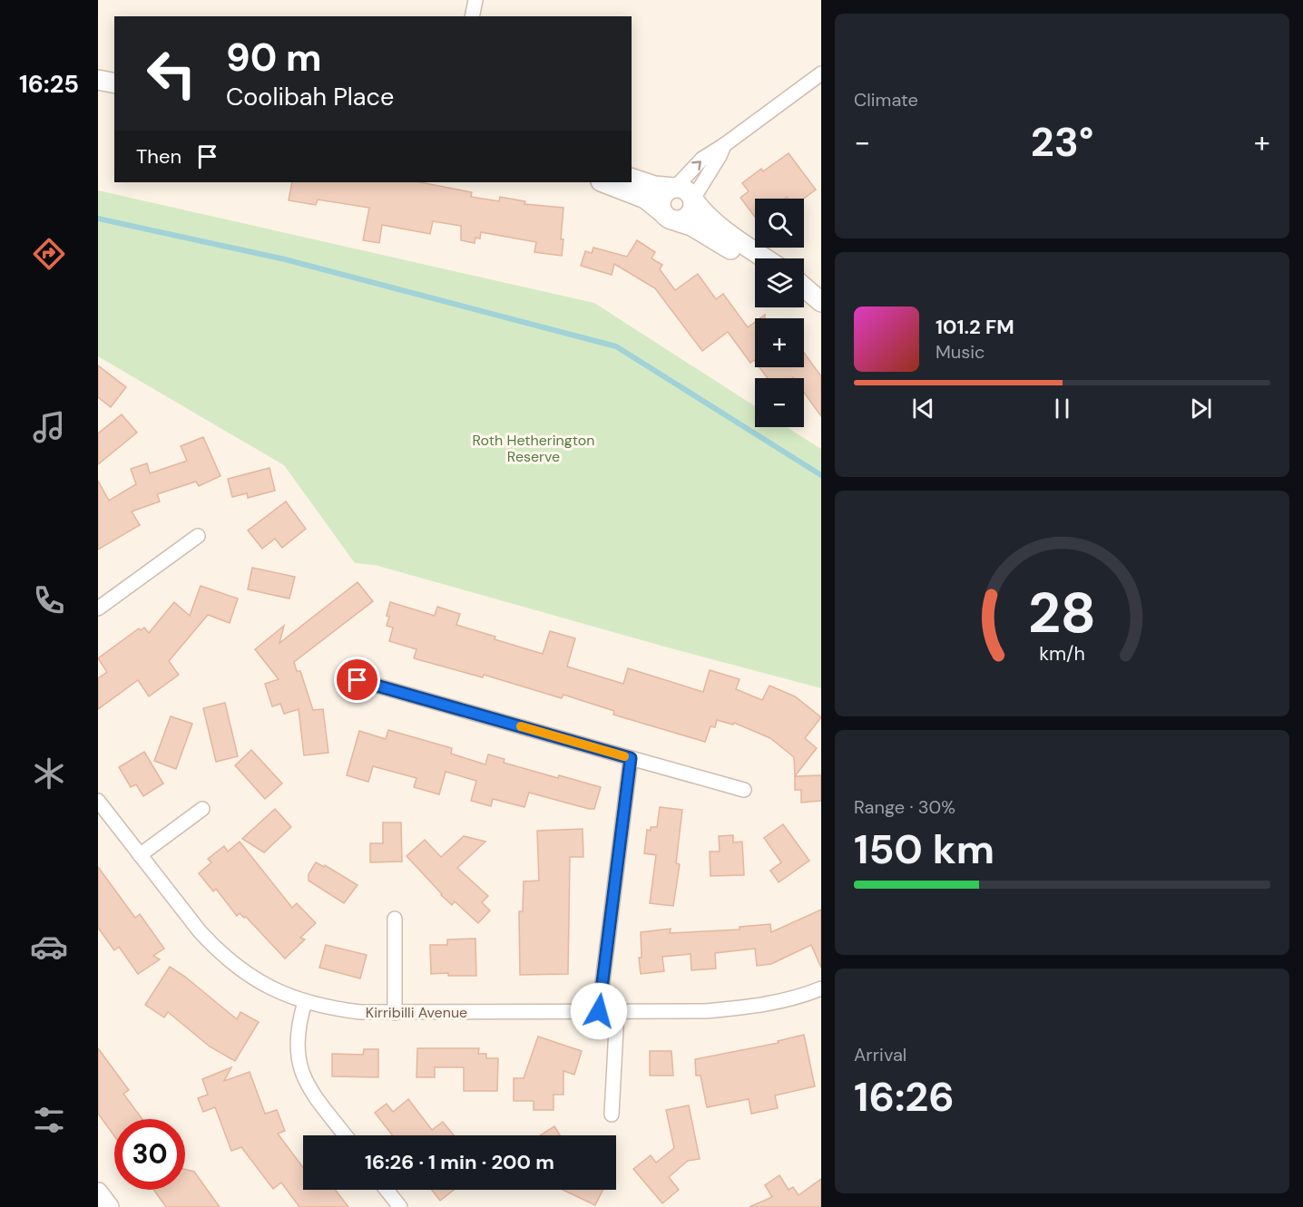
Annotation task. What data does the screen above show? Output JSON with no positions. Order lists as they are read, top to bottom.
{
  "streets": {
    "street": ["Kirribilli Avenue"]
  },
  "parks": ["Roth Hetherington Reserve"],
  "page": {
    "tabs": "16:25",
    "tile": [
      "Climate",
      ["Range · 30%", "150 km"],
      ["Arrival", "16:26"]
    ],
    "turn": ["90 m", "Coolibah Place"],
    "heat": ["−", "23°", "+"],
    "then": "Then",
    "map_buttons": ["+", "−"],
    "song": ["101.2 FM", "Music"],
    "limit": "30",
    "trip": "16:26 · 1 min · 200 m",
    "gauge": ["28", "km/h"]
  }
}
